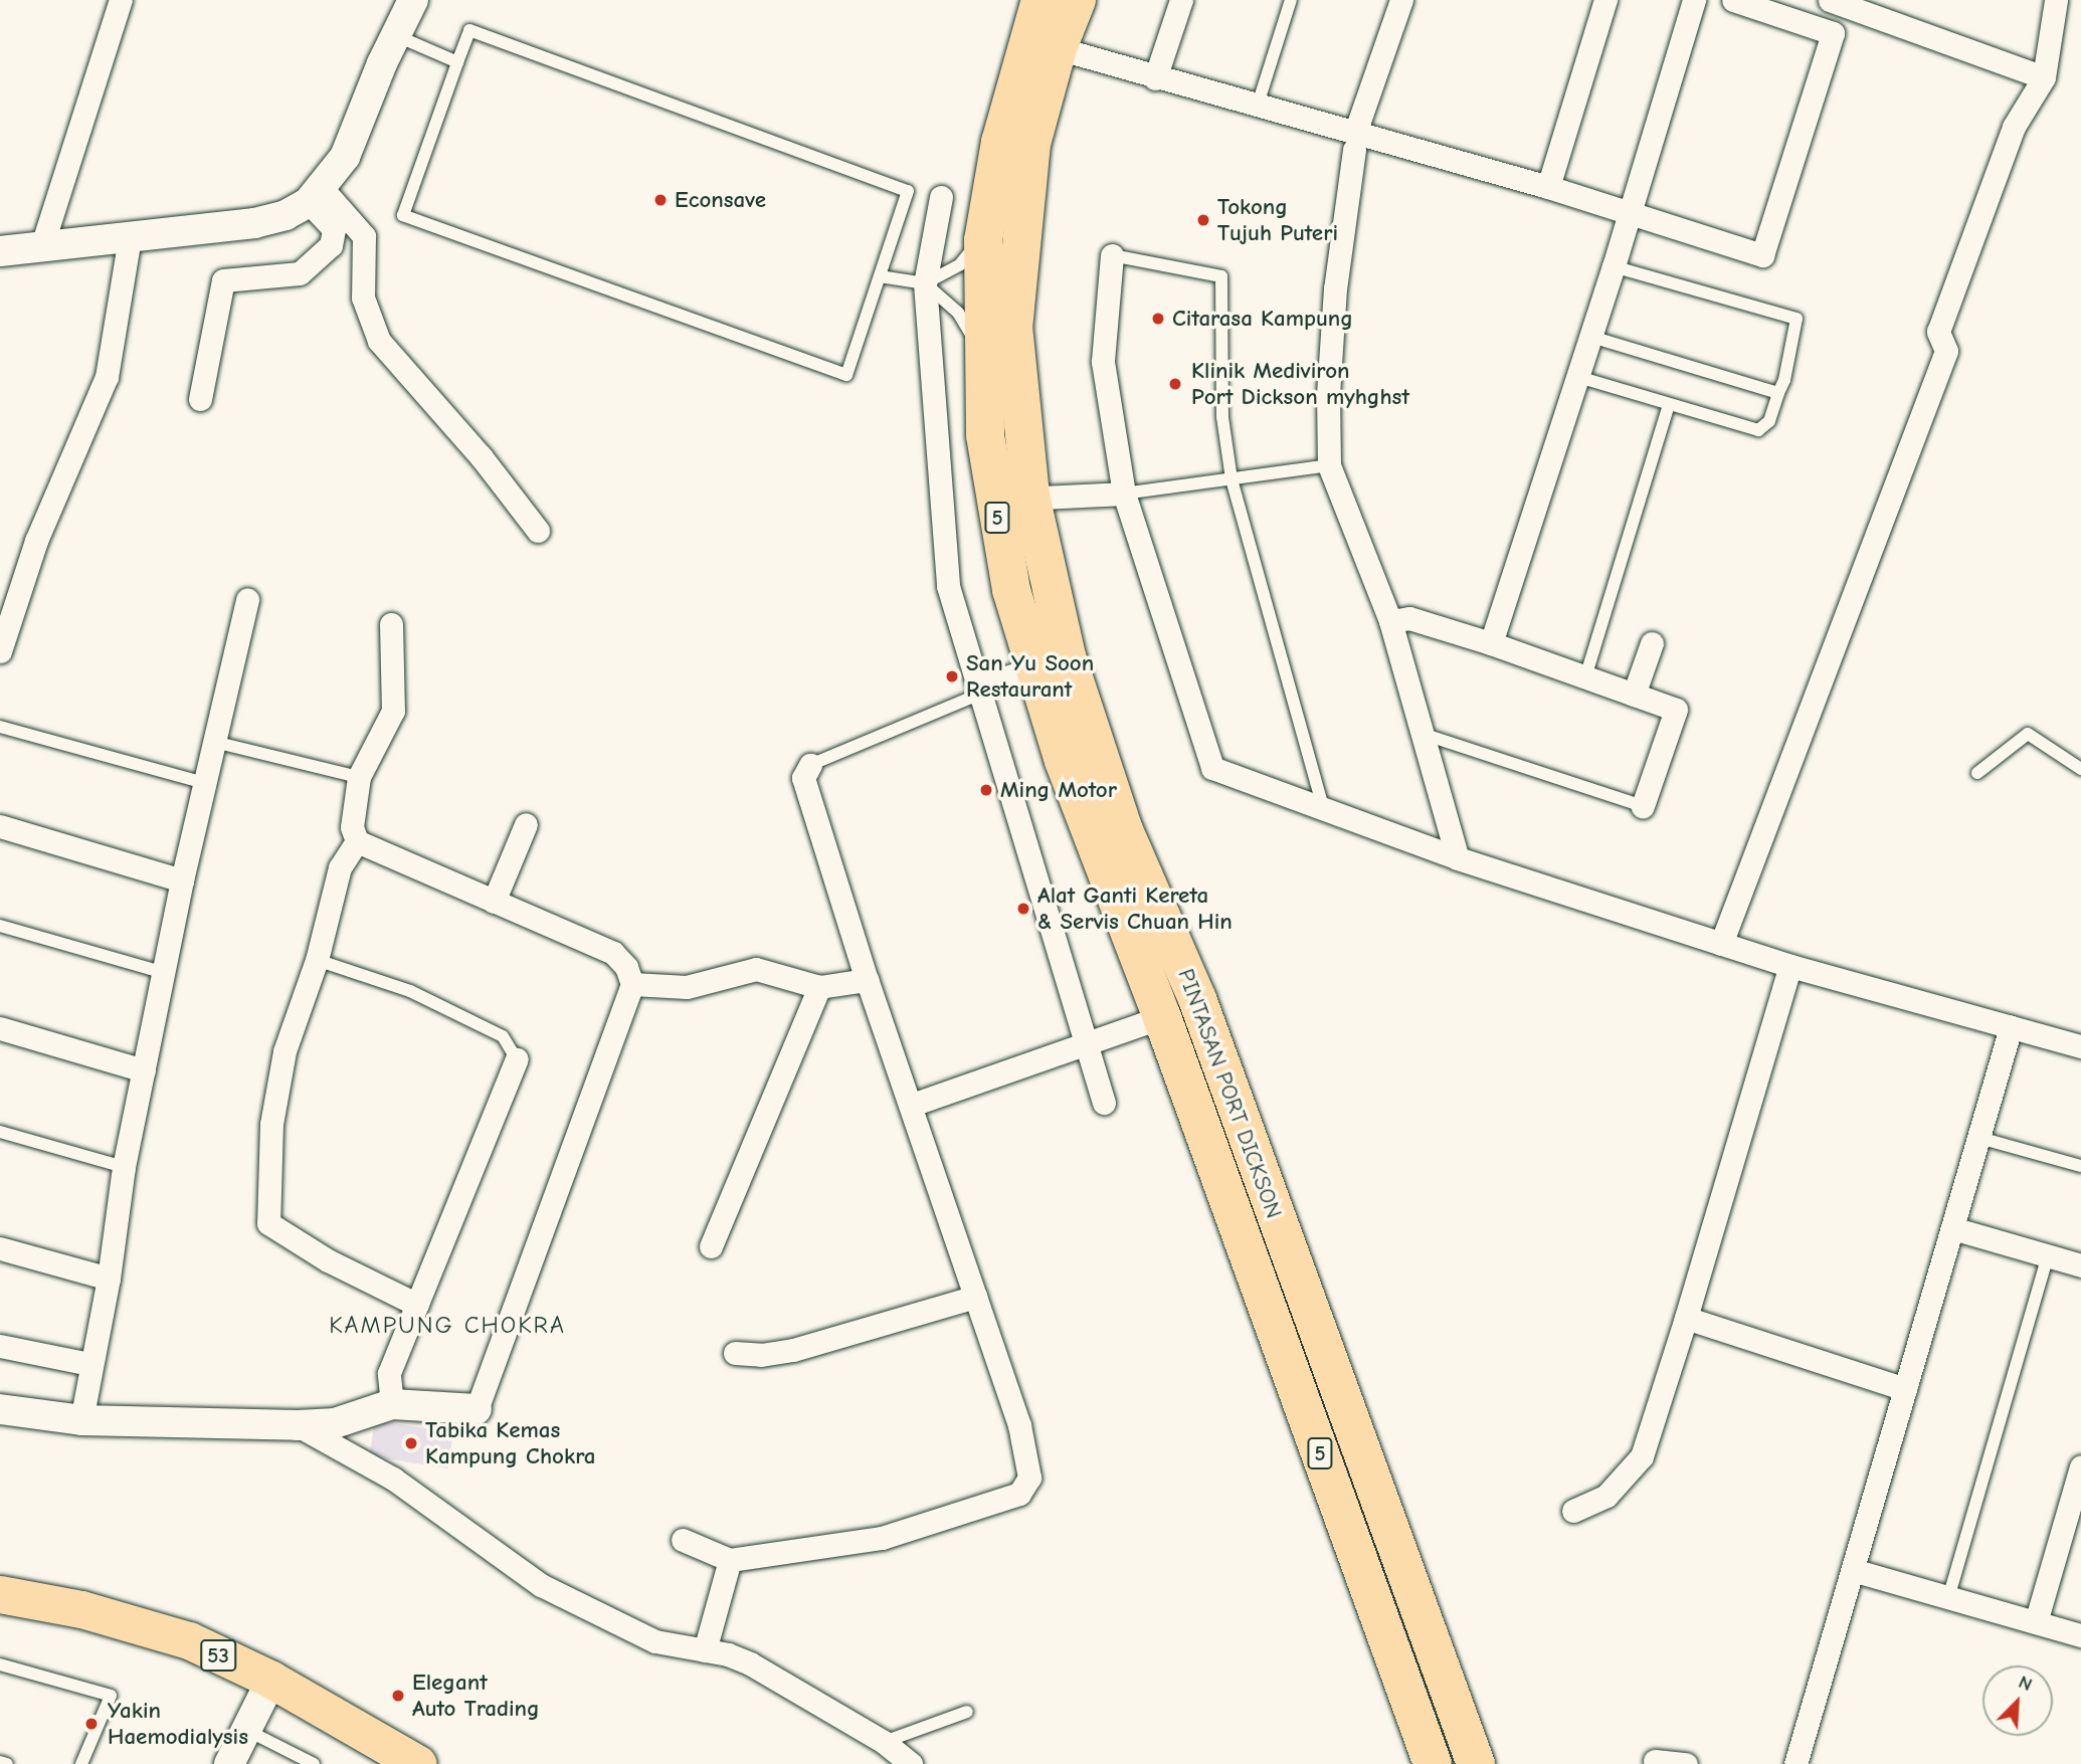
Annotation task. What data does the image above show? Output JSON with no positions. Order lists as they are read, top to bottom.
{
  "streets": {
    "highway": ["5", "PINTASAN PORT DICKSON"],
    "main road": ["53"]
  },
  "districts": ["KAMPUNG CHOKRA"],
  "places": [
    "Econsave",
    "Tokong Tujuh Puteri",
    "Citarasa Kampung",
    "Klinik Mediviron Port Dickson myhghst",
    "San Yu Soon Restaurant",
    "Ming Motor",
    "Alat Ganti Kereta & Servis Chuan Hin",
    "Tabika Kemas Kampung Chokra",
    "Elegant Auto Trading",
    "Yakin Haemodialysis"
  ],
  "north": "top right"
}
